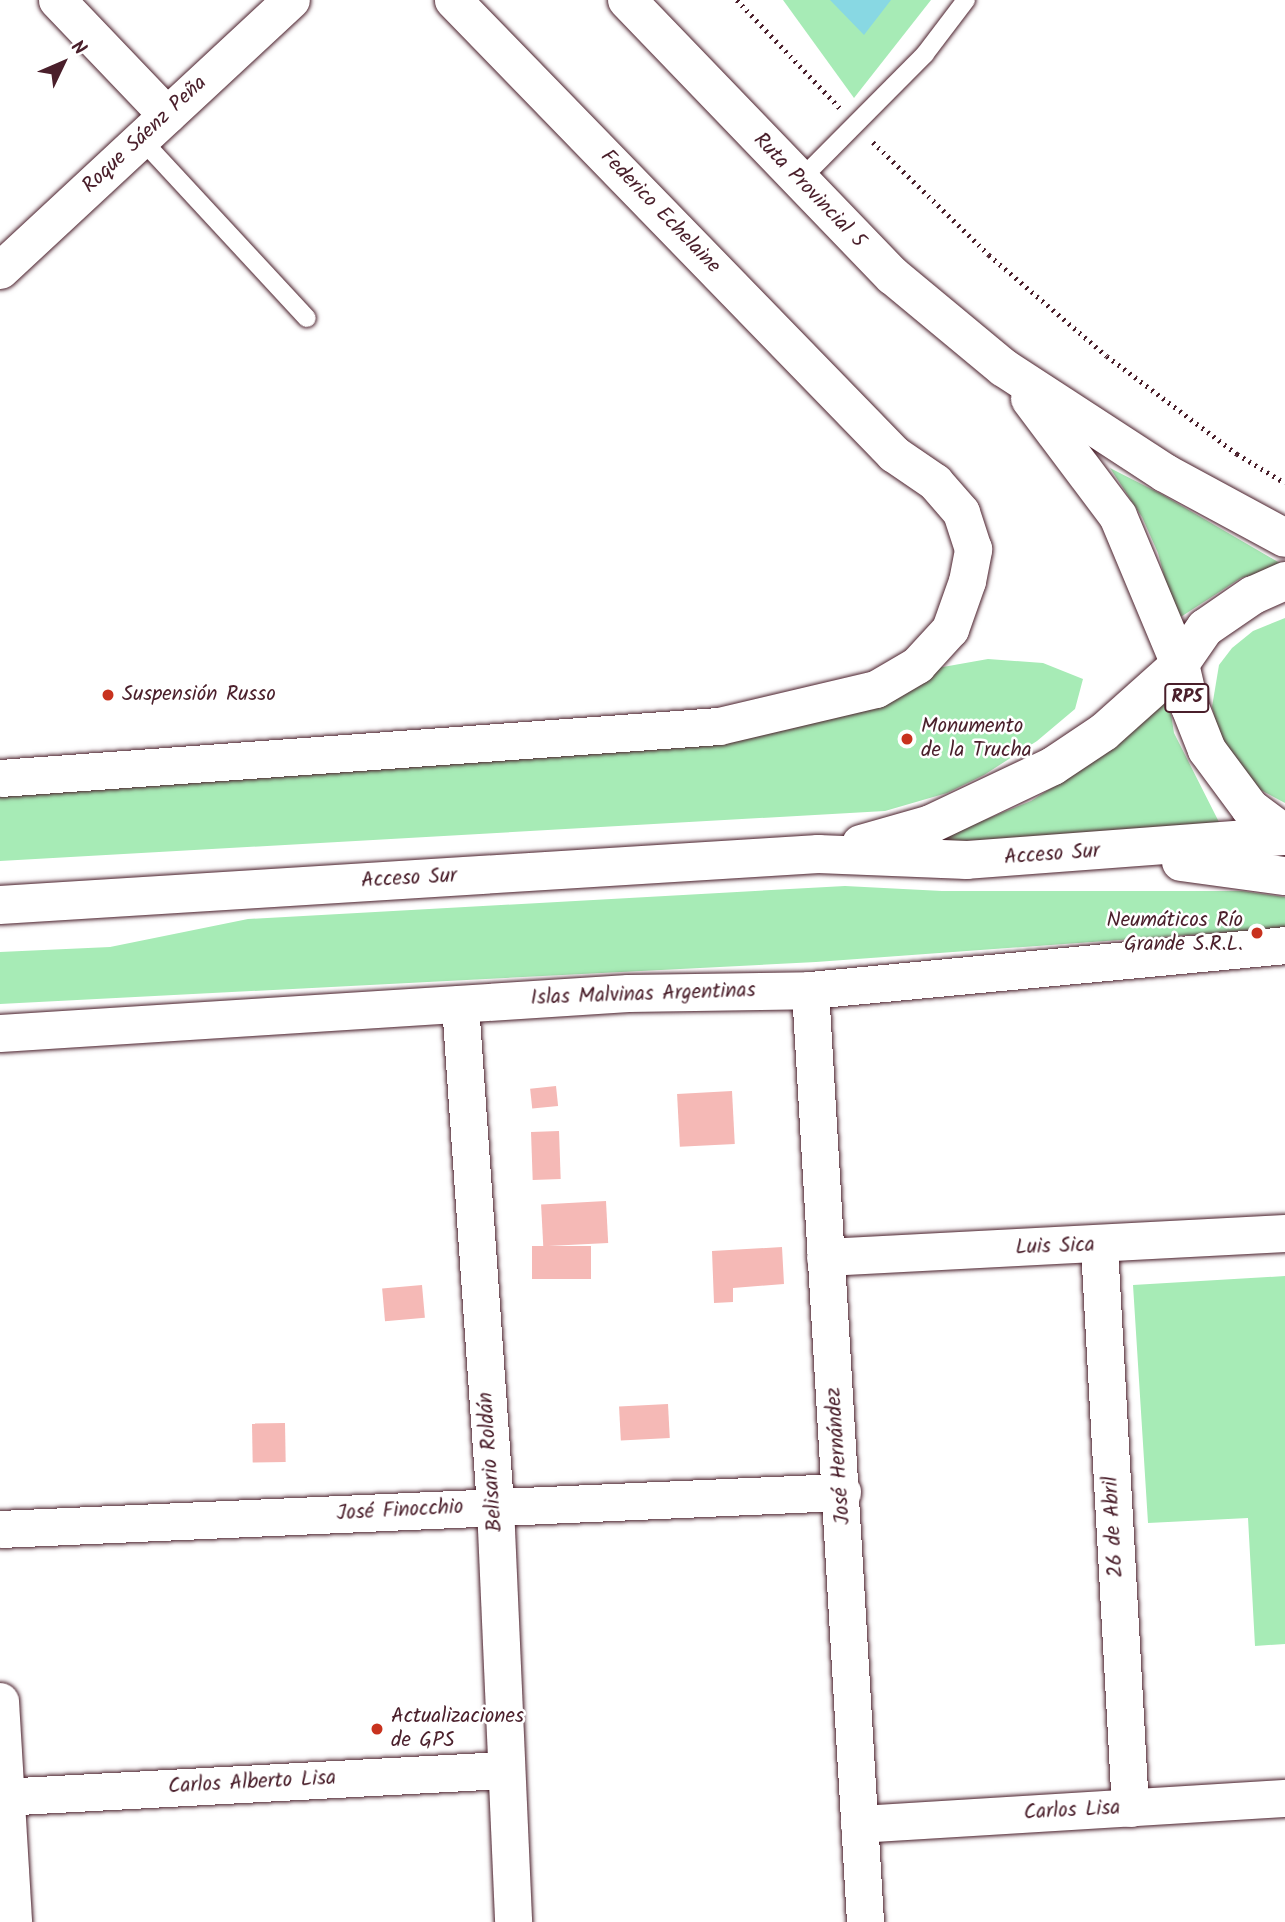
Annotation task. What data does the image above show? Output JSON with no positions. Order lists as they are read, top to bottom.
{
  "streets": {
    "main road": ["Ruta Provincial 5", "RP5", "Acceso Sur"],
    "street": [
      "Roque Sáenz Peña",
      "Federico Echelaine",
      "Islas Malvinas Argentinas",
      "Luis Sica",
      "José Hernández",
      "Belisario Roldán",
      "José Finocchio",
      "26 de Abril",
      "Carlos Alberto Lisa",
      "Carlos Lisa"
    ]
  },
  "crossings": [
    ["Ruta Provincial 5", "RP5"],
    ["Ruta Provincial 5", "Acceso Sur"],
    ["RP5", "Acceso Sur"],
    ["Islas Malvinas Argentinas", "José Hernández"],
    ["Islas Malvinas Argentinas", "Belisario Roldán"],
    ["Luis Sica", "José Hernández"],
    ["Luis Sica", "26 de Abril"],
    ["José Hernández", "José Finocchio"],
    ["José Hernández", "Carlos Lisa"],
    ["Belisario Roldán", "José Finocchio"],
    ["Belisario Roldán", "Carlos Alberto Lisa"],
    ["26 de Abril", "Carlos Lisa"]
  ],
  "places": [
    "Suspensión Russo",
    "Monumento de la Trucha",
    "Neumáticos Río Grande S.R.L.",
    "Actualizaciones de GPS"
  ],
  "north": "top right"
}
